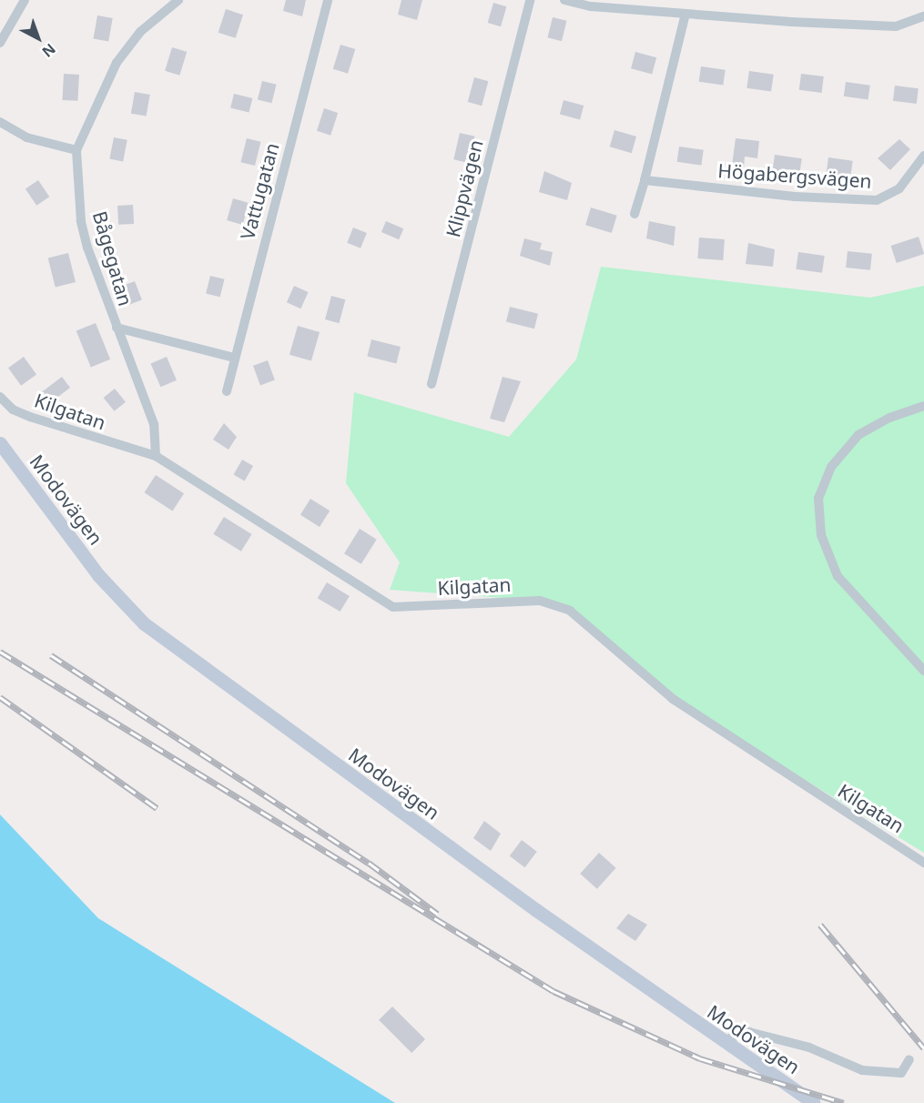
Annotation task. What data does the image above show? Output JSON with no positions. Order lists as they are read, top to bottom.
{
  "streets": {
    "main road": ["Modovägen"],
    "street": [
      "Högabergsvägen",
      "Klippvägen",
      "Vattugatan",
      "Bågegatan",
      "Kilgatan"
    ]
  },
  "crossings": [
    ["Bågegatan", "Kilgatan"]
  ],
  "north": "bottom right"
}
